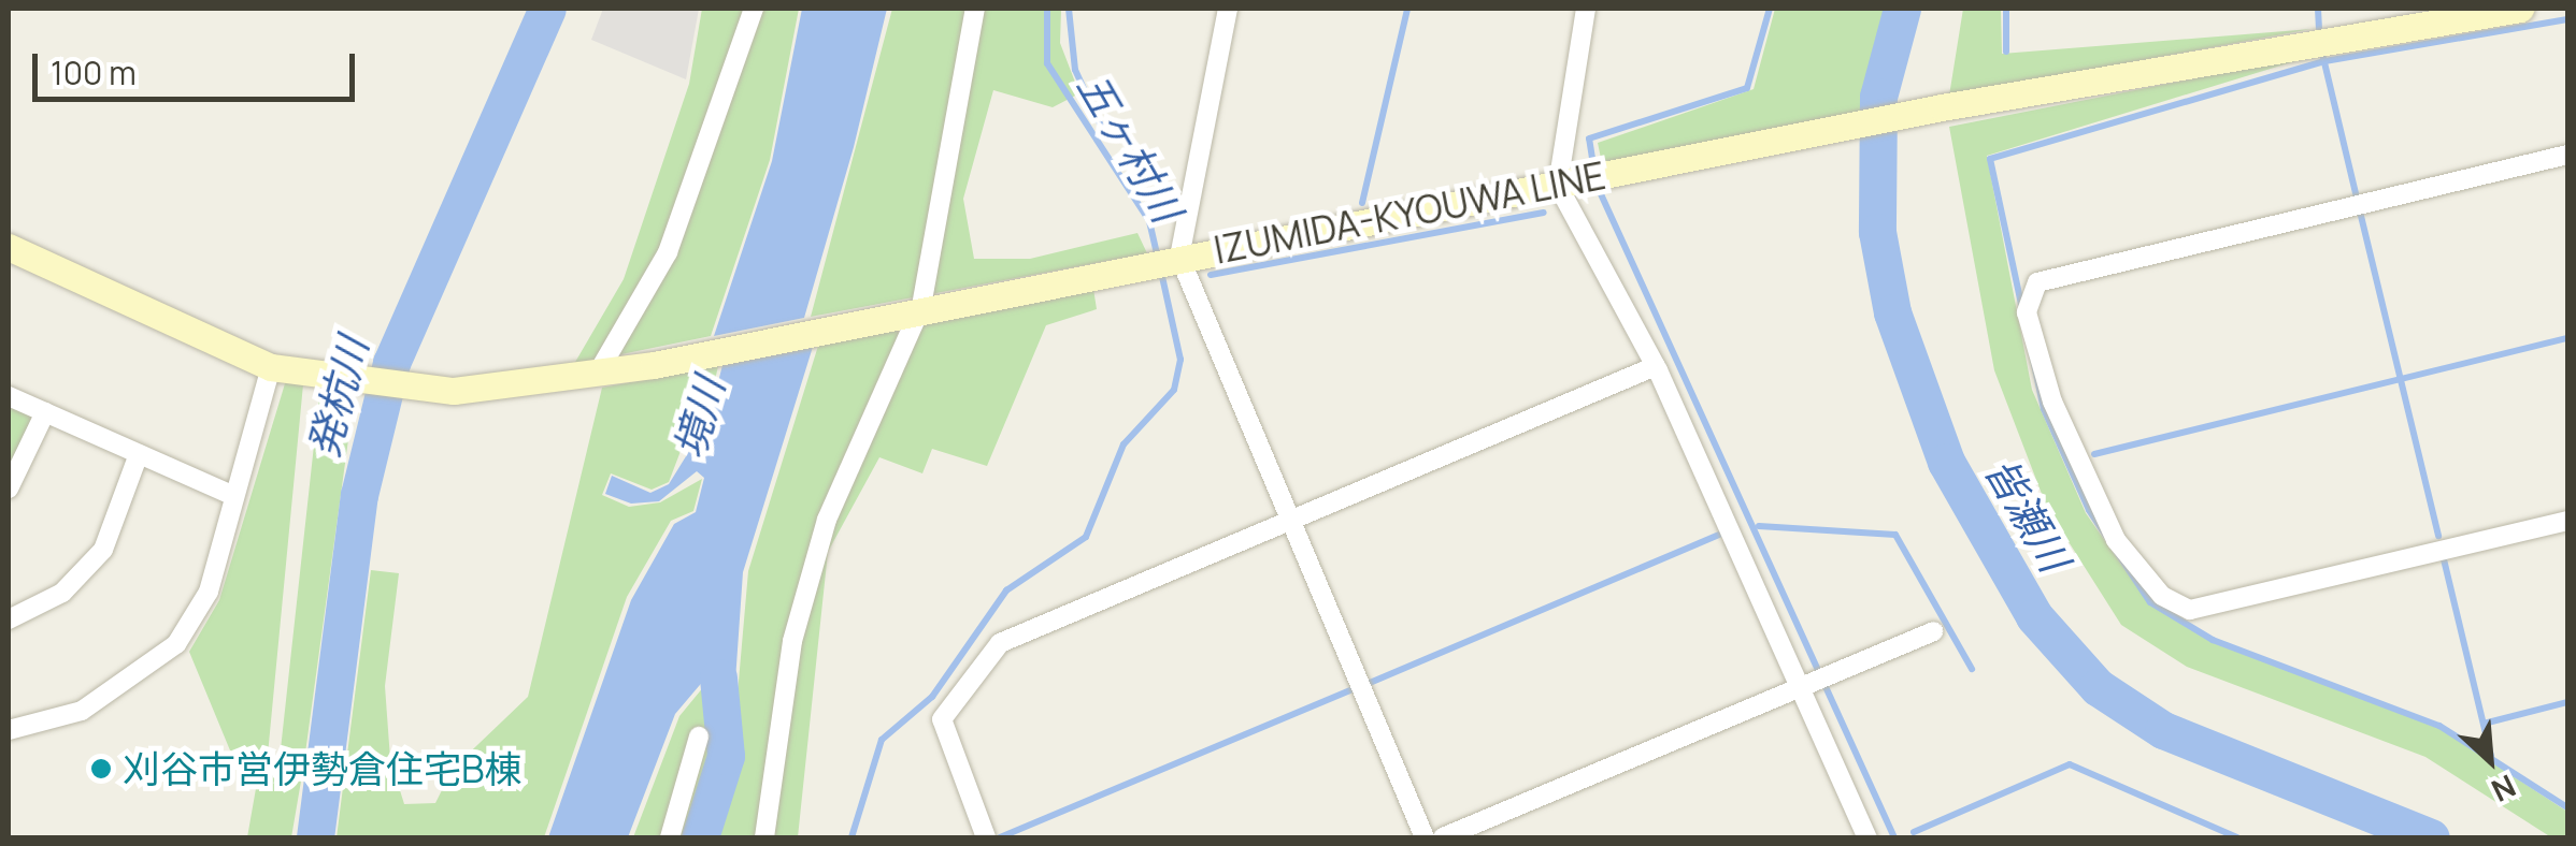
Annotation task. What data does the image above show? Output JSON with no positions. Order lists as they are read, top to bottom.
{
  "streets": {
    "main road": ["IZUMIDA-KYOUWA LINE"]
  },
  "water": [
    "五ヶ村川",
    "発杭川",
    "境川",
    "皆瀬川"
  ],
  "places": ["刈谷市営伊勢倉住宅B棟"],
  "scale_bar": "100 m",
  "north": "bottom right"
}
